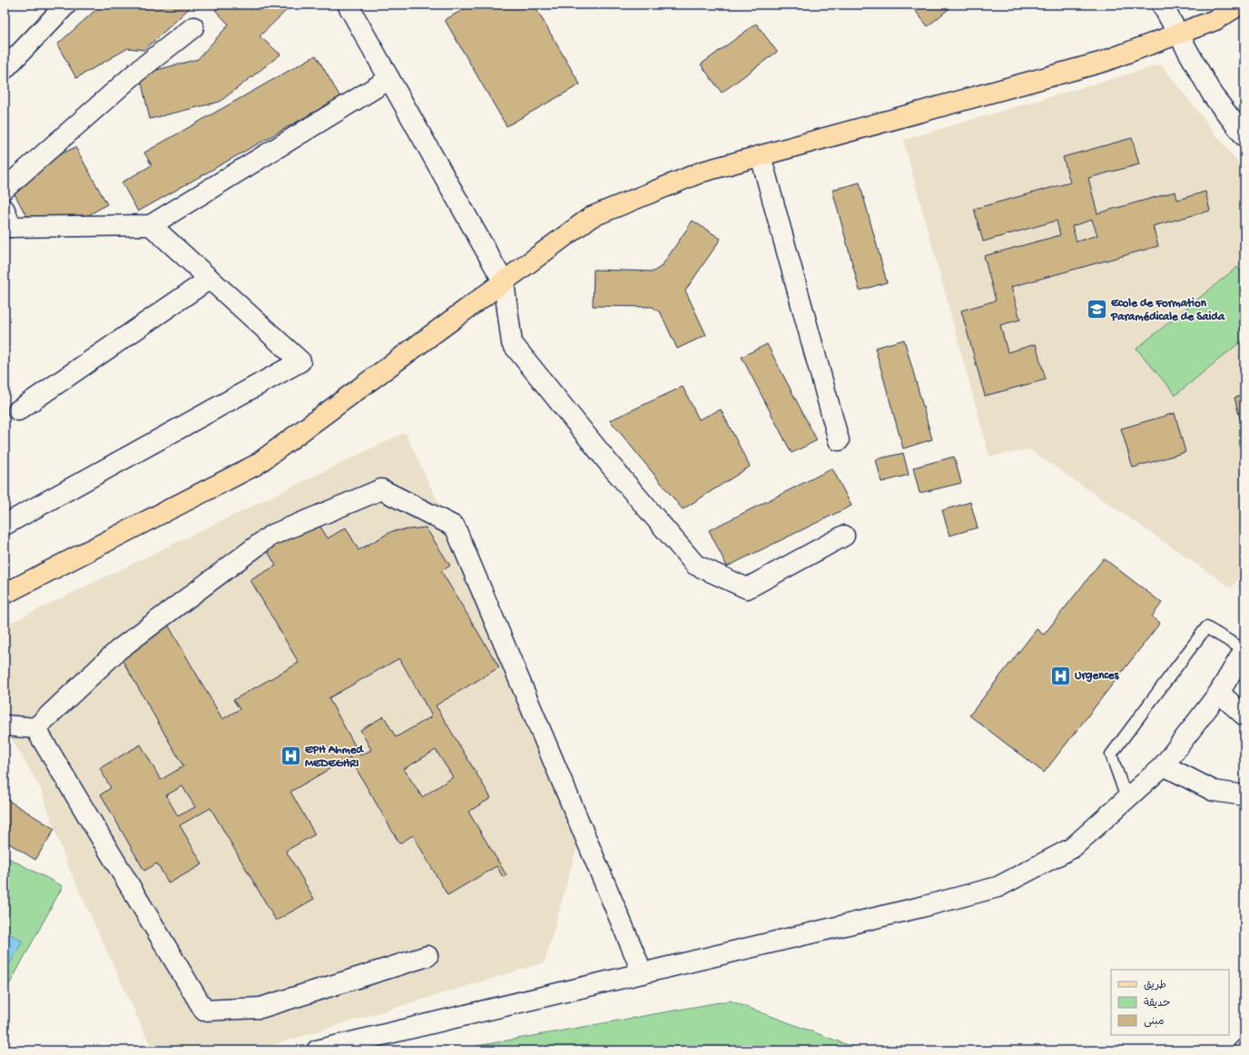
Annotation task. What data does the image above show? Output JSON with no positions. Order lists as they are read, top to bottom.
{
  "places": {
    "school or university": ["Ecole de Formation Paramédicale de Saida"],
    "hospital": ["Urgences", "EPH Ahmed MEDEGHRI"]
  },
  "legend": ["طريق", "حديقة", "مبنى"]
}
